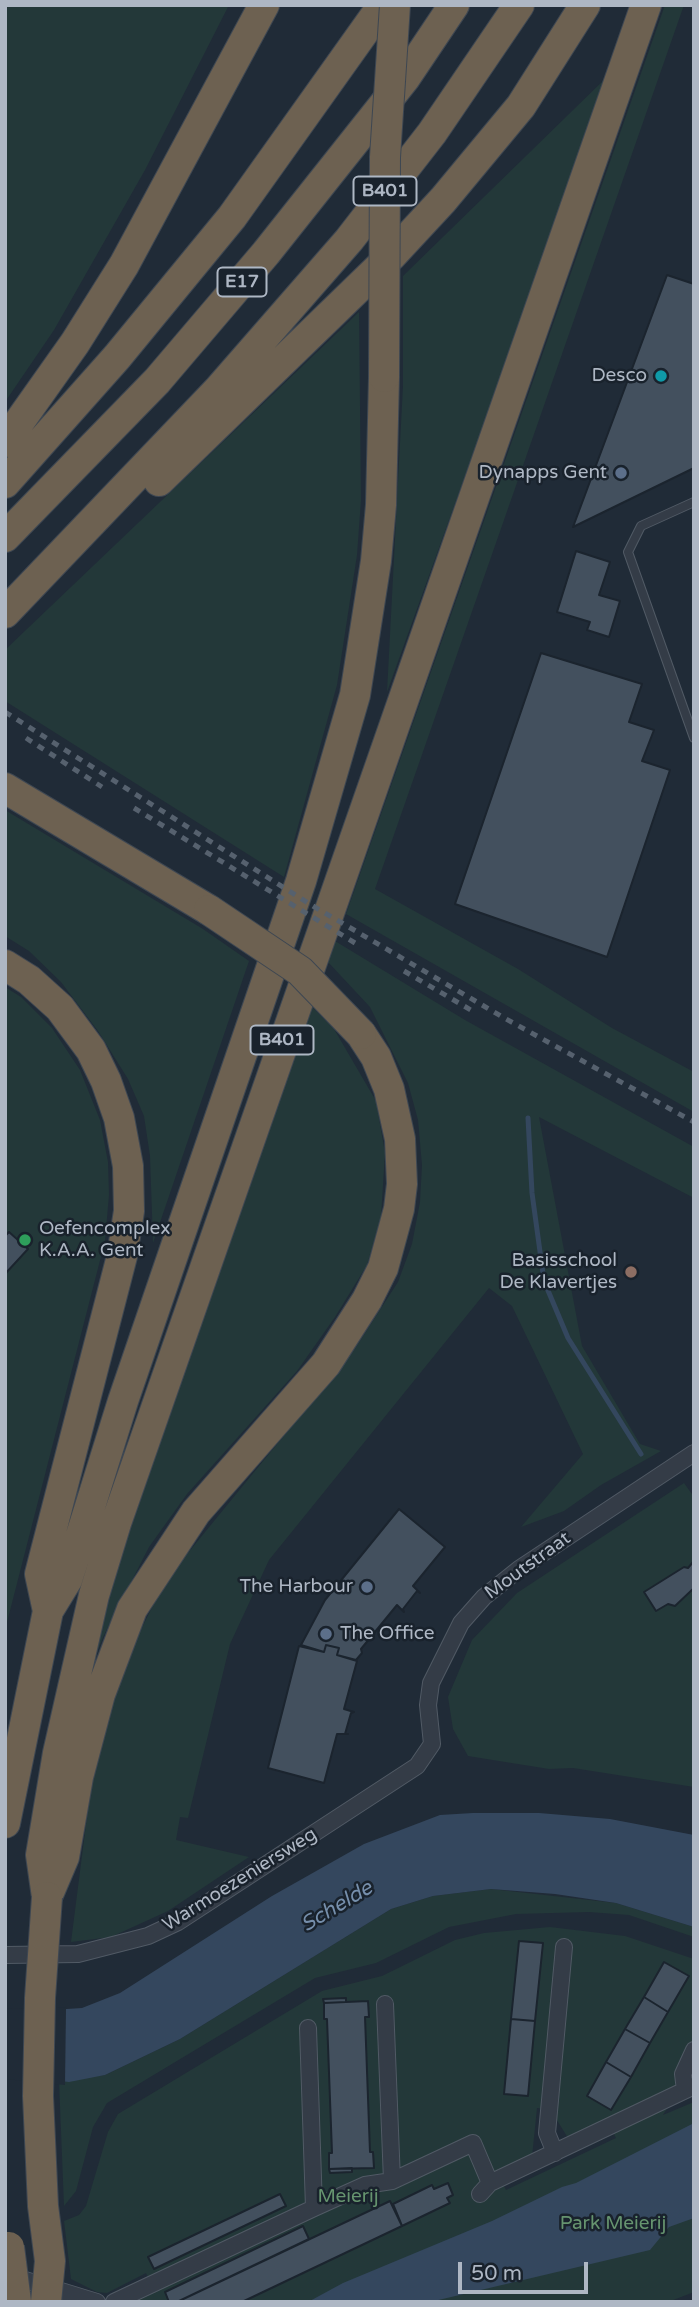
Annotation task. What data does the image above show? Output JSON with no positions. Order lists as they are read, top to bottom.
{
  "streets": {
    "highway": ["B401", "E17"],
    "street": ["Moutstraat", "Warmoezeniersweg"]
  },
  "crossings": [
    ["Moutstraat", "Warmoezeniersweg"]
  ],
  "water": ["Schelde"],
  "parks": ["Meierij", "Park Meierij"],
  "places": [
    "Desco",
    "Dynapps Gent",
    "Oefencomplex K.A.A. Gent",
    "Basisschool De Klavertjes",
    "The Harbour",
    "The Office"
  ],
  "scale_bar": "50 m"
}
